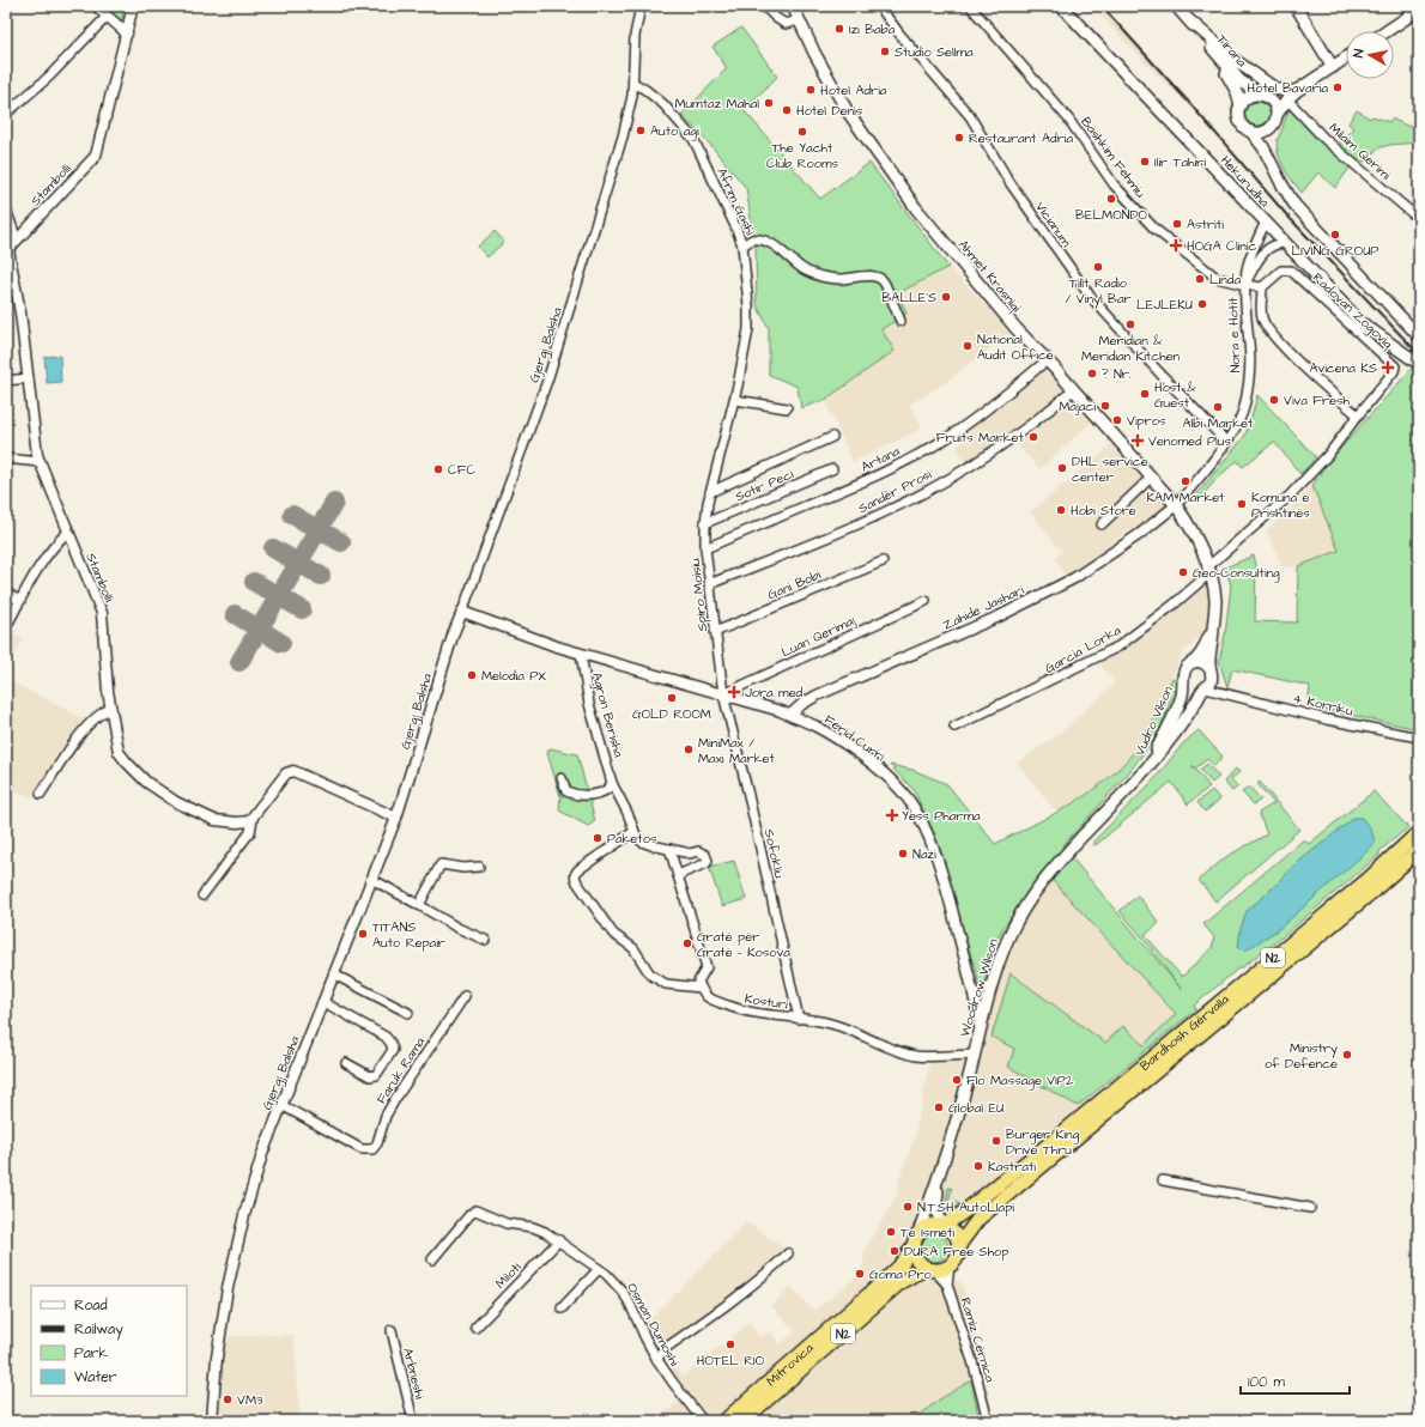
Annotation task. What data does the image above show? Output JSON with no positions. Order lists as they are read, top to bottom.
{
  "streets": {
    "highway": ["N2", "Bardhosh Gërvalla", "Mitrovica"],
    "main road": [
      "Tirana",
      "Hekurudha",
      "Ahmet Krasniqi",
      "Vudro Vilson",
      "Woodrow Wilson"
    ],
    "street": [
      "Milaim Qerimi",
      "Bashkim Fehmiu",
      "Stambolli",
      "Afrim Gashi",
      "Vicianum",
      "Radovan Zogoviq",
      "Nora e Hotit",
      "Gjergj Balsha",
      "Artana",
      "Sotir Peci",
      "Sandër Prosi",
      "Gani Bobi",
      "Spiro Moisiu",
      "Zahide Jashari",
      "Luan Qerimaj",
      "Garcia Lorka",
      "4 Korriku",
      "Agron Berisha",
      "Ferid Curri",
      "Sofokliu",
      "Kosturi",
      "Faruk Rama",
      "Miloti",
      "Osman Dumoshi",
      "Ramiz Cërnica",
      "Arbneshi"
    ]
  },
  "crossings": [
    ["Tirana", "Hekurudha"],
    ["Bashkim Fehmiu", "Radovan Zogoviq"],
    ["Bashkim Fehmiu", "Nora e Hotit"],
    ["Hekurudha", "Nora e Hotit"],
    ["Afrim Gashi", "Gjergj Balsha"],
    ["Afrim Gashi", "Spiro Moisiu"],
    ["Vicianum", "Nora e Hotit"],
    ["Ahmet Krasniqi", "Radovan Zogoviq"],
    ["Ahmet Krasniqi", "Nora e Hotit"],
    ["Ahmet Krasniqi", "Artana"],
    ["Ahmet Krasniqi", "Sandër Prosi"],
    ["Ahmet Krasniqi", "Zahide Jashari"],
    ["Ahmet Krasniqi", "Garcia Lorka"],
    ["Ahmet Krasniqi", "4 Korriku"],
    ["Ahmet Krasniqi", "Vudro Vilson"],
    ["Radovan Zogoviq", "Garcia Lorka"],
    ["Nora e Hotit", "Zahide Jashari"],
    ["Gjergj Balsha", "Ferid Curri"],
    ["Gjergj Balsha", "Faruk Rama"],
    ["Artana", "Spiro Moisiu"],
    ["Sotir Peci", "Spiro Moisiu"],
    ["Sandër Prosi", "Spiro Moisiu"],
    ["Gani Bobi", "Spiro Moisiu"],
    ["Spiro Moisiu", "Luan Qerimaj"],
    ["Spiro Moisiu", "Ferid Curri"],
    ["Spiro Moisiu", "Sofokliu"],
    ["Zahide Jashari", "Ferid Curri"],
    ["Luan Qerimaj", "Ferid Curri"],
    ["Luan Qerimaj", "Sofokliu"],
    ["4 Korriku", "Vudro Vilson"],
    ["Agron Berisha", "Ferid Curri"],
    ["Vudro Vilson", "Woodrow Wilson"],
    ["Ferid Curri", "Sofokliu"],
    ["Ferid Curri", "Woodrow Wilson"],
    ["Sofokliu", "Kosturi"],
    ["N2", "Bardhosh Gërvalla"],
    ["N2", "Ramiz Cërnica"],
    ["N2", "Mitrovica"],
    ["Woodrow Wilson", "Kosturi"],
    ["Bardhosh Gërvalla", "Ramiz Cërnica"],
    ["Bardhosh Gërvalla", "Mitrovica"],
    ["Miloti", "Osman Dumoshi"],
    ["Ramiz Cërnica", "Mitrovica"]
  ],
  "places": {
    "other": [
      "Izi Baba",
      "Studio Sellma",
      "Hotel Bavaria",
      "Hotel Adria",
      "Mumtaz Mahal",
      "Hotel Denis",
      "Auto agi",
      "The Yacht Club Rooms",
      "Restaurant Adria",
      "Ilir Tahiri",
      "BELMONDO",
      "Astriti",
      "LIVING GROUP",
      "Tillt Radio / Vinyl Bar",
      "Linda",
      "BALLE’S",
      "LEJLEKU",
      "Meridian & Meridian Kitchen",
      "National Audit Office",
      "? Nr.",
      "Host & Guest",
      "Viva Fresh",
      "Majaci",
      "Albi Market",
      "Vipros",
      "Fruits Market",
      "DHL service center",
      "CFC",
      "KAM Market",
      "Komuna e Prishtinës",
      "Hobi Store",
      "Geo-Consulting",
      "Melodia PX",
      "GOLD ROOM",
      "MiniMax / Maxi Market",
      "Paketos",
      "Nazi",
      "TITANS Auto Repair",
      "Gratë për Gratë - Kosova",
      "Ministry of Defence",
      "Flo Massage VIP2",
      "Global EU",
      "Burger King Drive Thru",
      "Kastrati",
      "N.T.SH AutoLlapi",
      "Te Ismeti",
      "DURA Free Shop",
      "Goma Pro",
      "HOTEL RIO",
      "VM3"
    ],
    "health": [
      "HOGA Clinic",
      "Avicena KS",
      "Venomed Plus",
      "Jora med",
      "Yess Pharma"
    ]
  },
  "legend": [
    "Road",
    "Railway",
    "Park",
    "Water"
  ],
  "scale_bar": "100 m",
  "north": "left"
}
